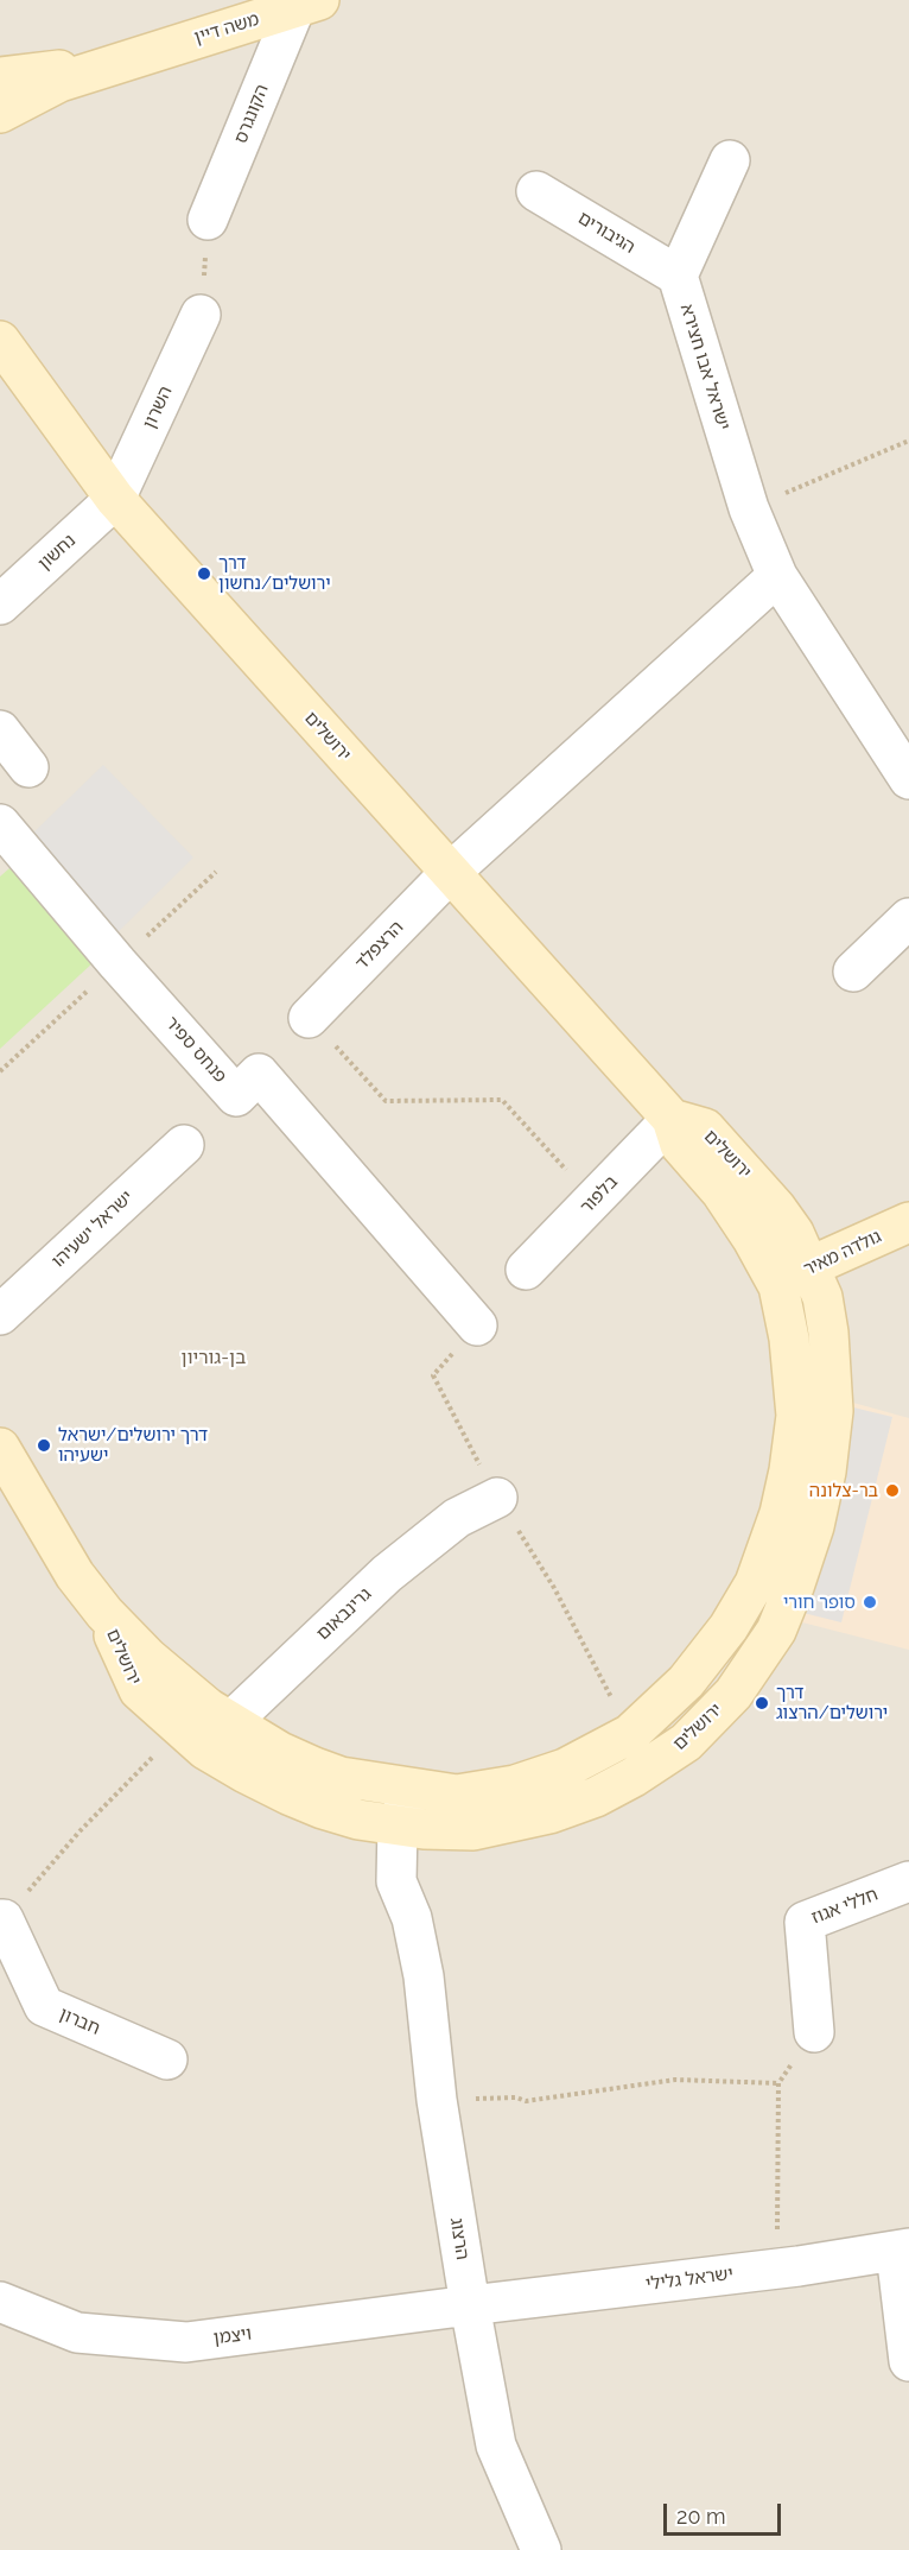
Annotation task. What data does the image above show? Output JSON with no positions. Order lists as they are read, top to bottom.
{
  "streets": {
    "street": [
      "משה דיין",
      "הקונגרס",
      "הגיבורים",
      "ישראל אבו חצירא",
      "השרון",
      "נחשון",
      "ירושלים",
      "הרצפלד",
      "פנחס ספיר",
      "בלפור",
      "ישראל ישעיהו",
      "גולדה מאיר",
      "גרינבאום",
      "חללי אגוז",
      "חברון",
      "הרצוג",
      "ישראל גלילי",
      "ויצמן"
    ]
  },
  "crossings": [
    ["משה דיין", "הקונגרס"],
    ["הגיבורים", "ישראל אבו חצירא"],
    ["השרון", "נחשון"],
    ["השרון", "ירושלים"],
    ["נחשון", "ירושלים"],
    ["ירושלים", "הרצפלד"],
    ["ירושלים", "בלפור"],
    ["ירושלים", "גולדה מאיר"],
    ["ירושלים", "גרינבאום"],
    ["ירושלים", "הרצוג"],
    ["הרצוג", "ישראל גלילי"],
    ["הרצוג", "ויצמן"],
    ["ישראל גלילי", "ויצמן"]
  ],
  "districts": ["בן-גוריון"],
  "places": [
    "דרך ירושלים/נחשון",
    "דרך ירושלים/ישראל ישעיהו",
    "בר-צלונה",
    "סופר חורי",
    "דרך ירושלים/הרצוג"
  ],
  "scale_bar": "20 m"
}
